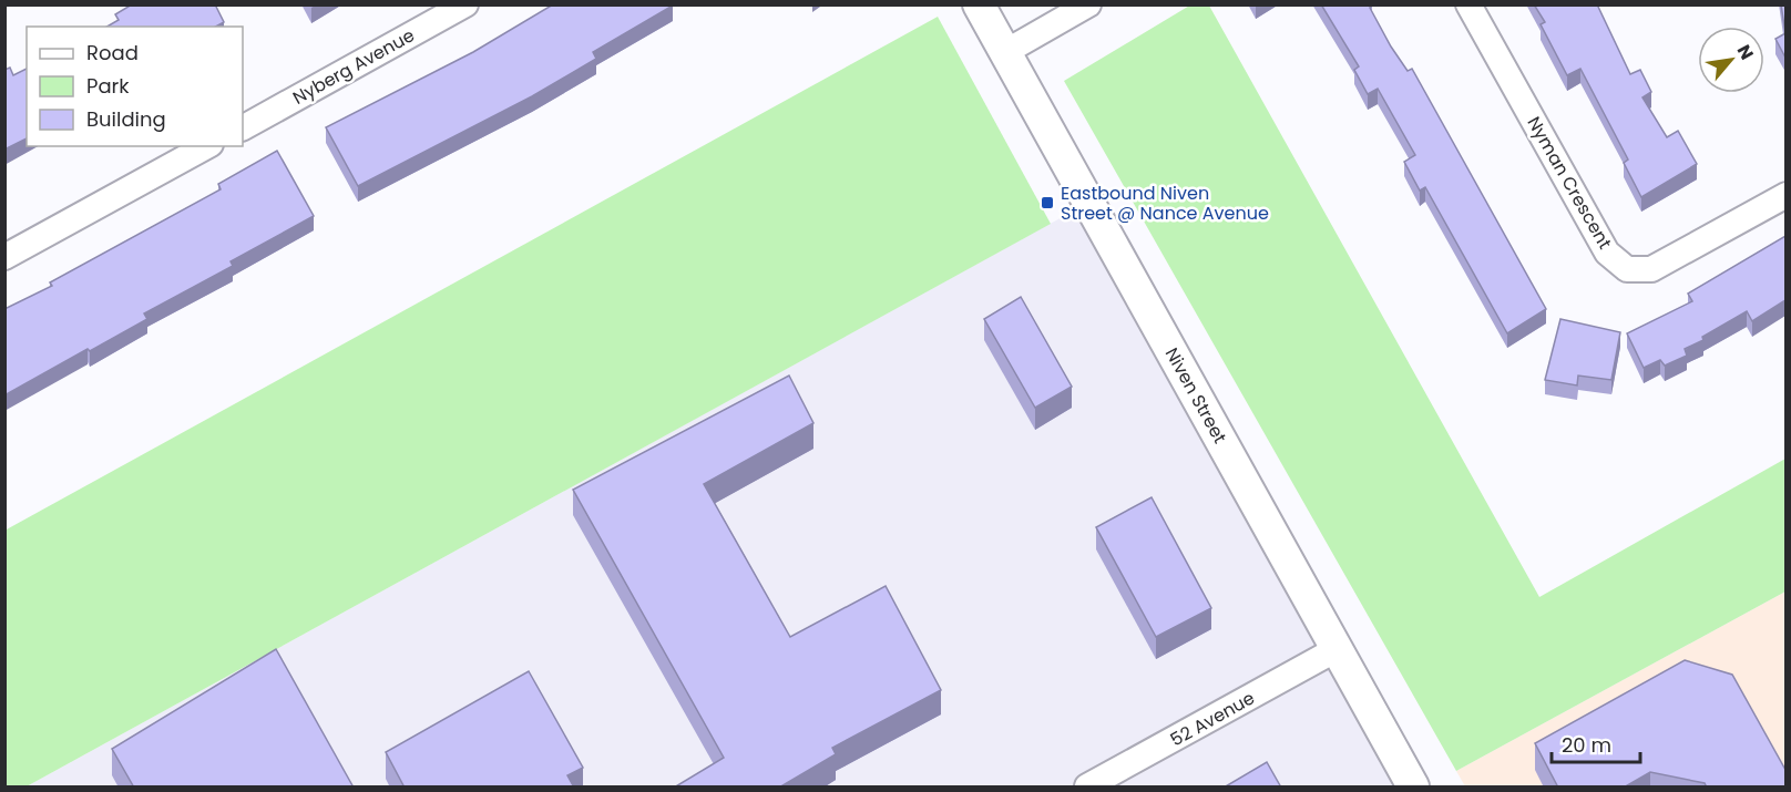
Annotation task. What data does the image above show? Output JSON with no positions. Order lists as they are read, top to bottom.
{
  "streets": {
    "street": [
      "Nyberg Avenue",
      "Nyman Crescent",
      "Niven Street",
      "52 Avenue"
    ]
  },
  "crossings": [
    ["Niven Street", "52 Avenue"]
  ],
  "places": {
    "transit": ["Eastbound Niven Street @ Nance Avenue"]
  },
  "legend": ["Road", "Park", "Building"],
  "scale_bar": "20 m",
  "north": "top right"
}
